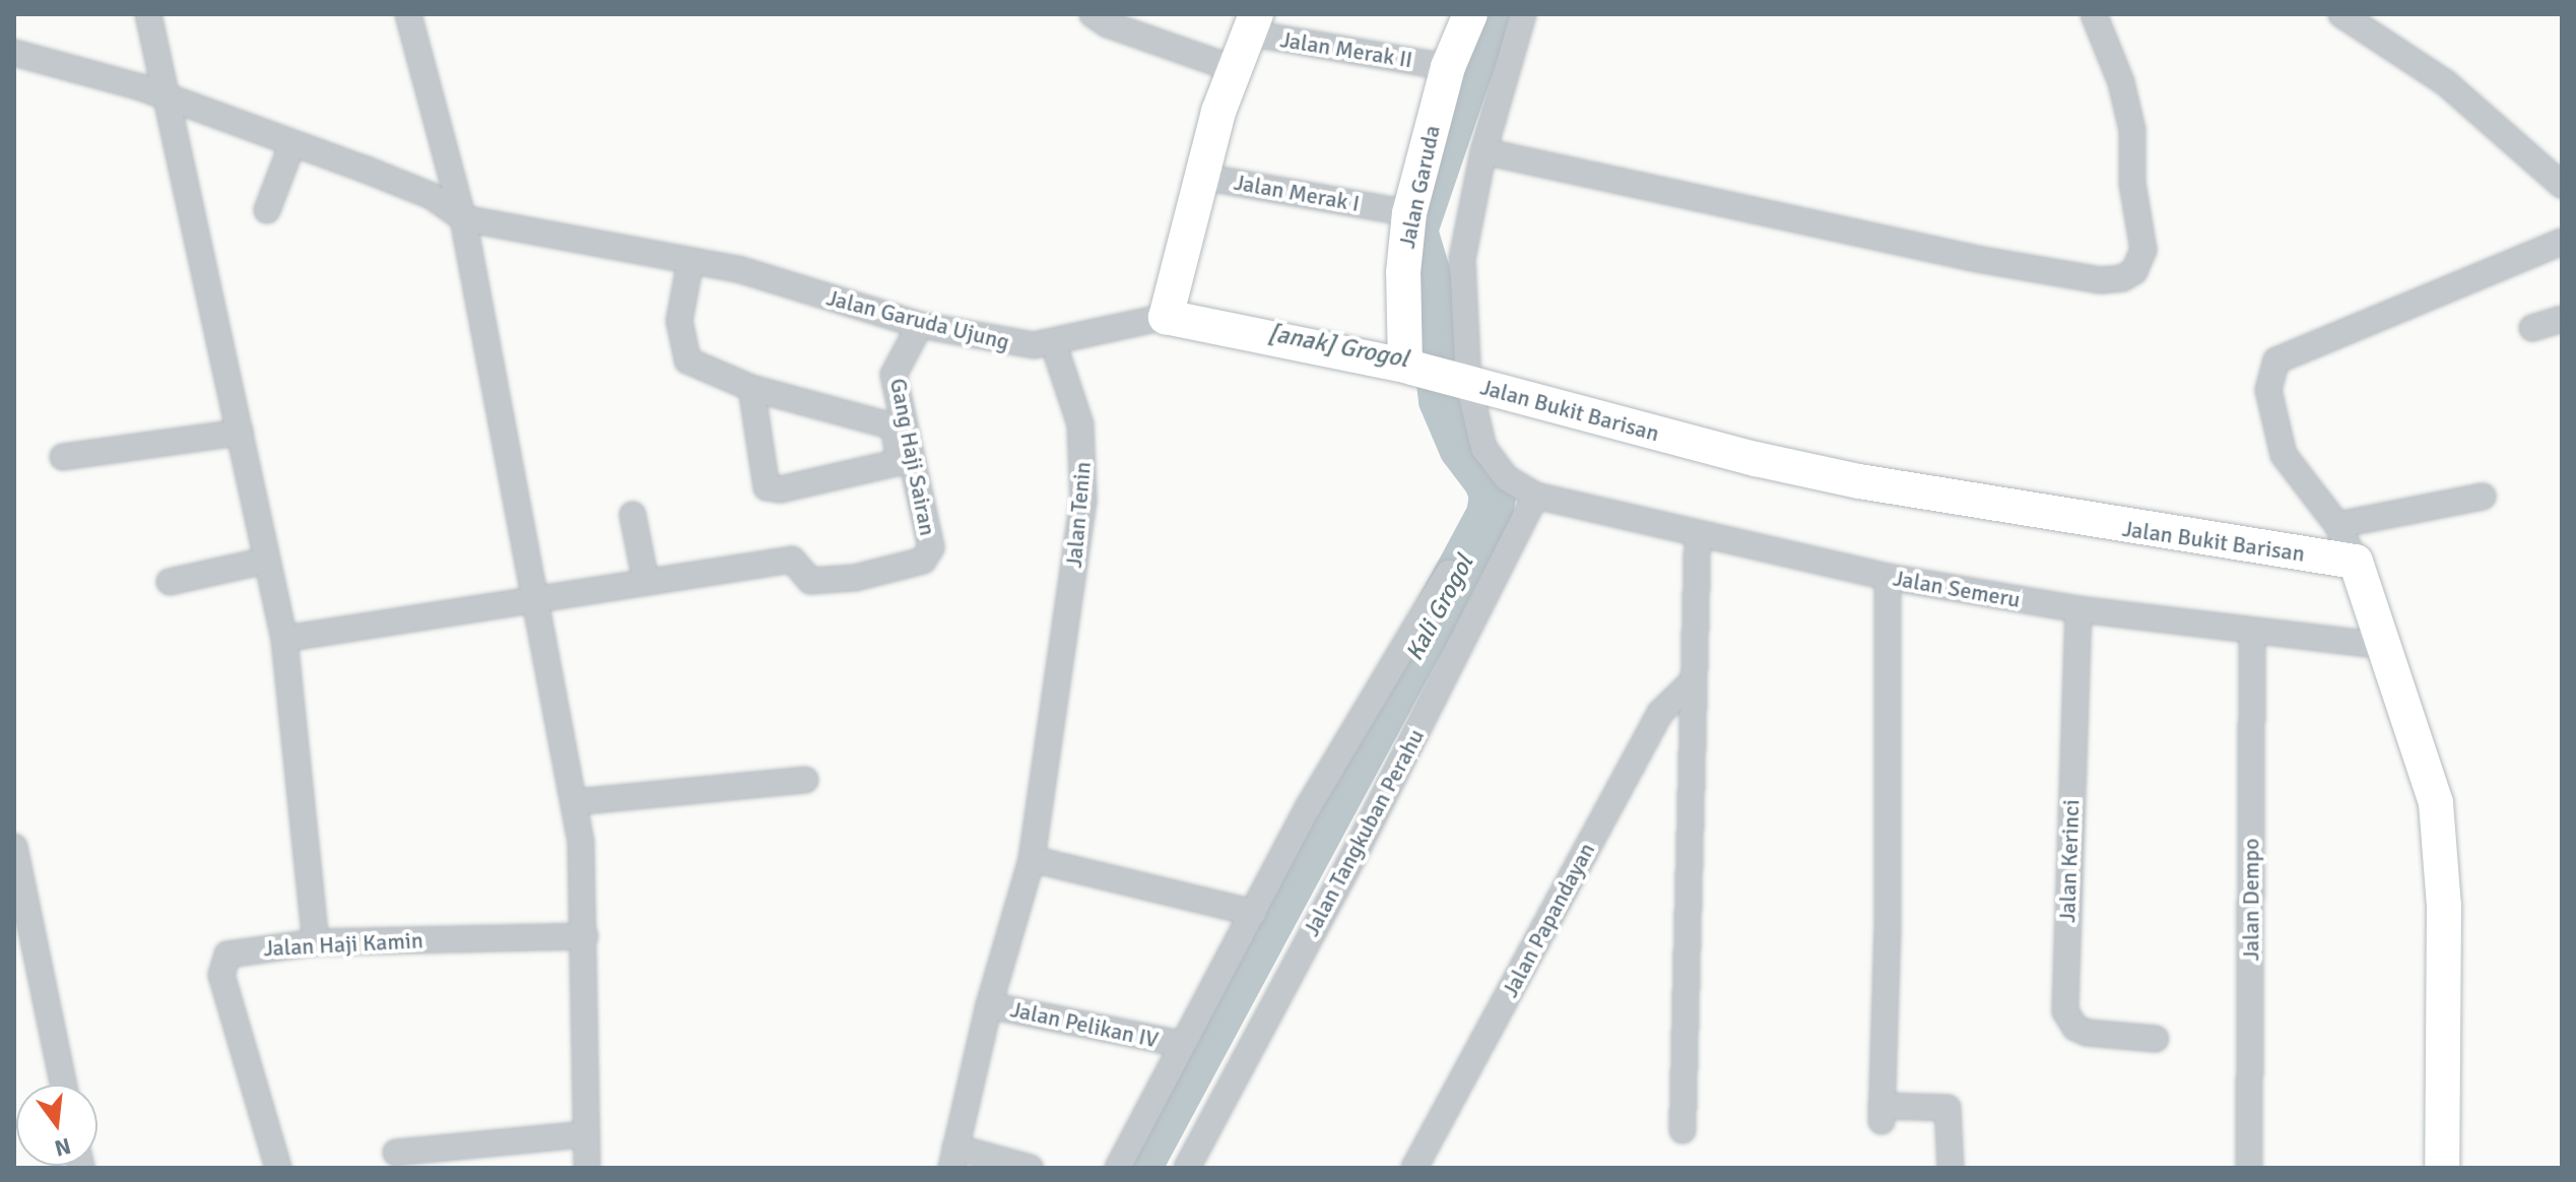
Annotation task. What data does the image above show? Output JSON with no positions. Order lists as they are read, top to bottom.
{
  "streets": {
    "street": [
      "Jalan Merak II",
      "Jalan Garuda",
      "Jalan Merak I",
      "Jalan Garuda Ujung",
      "Jalan Bukit Barisan",
      "Gang Haji Sairan",
      "Jalan Tenin",
      "Jalan Semeru",
      "Jalan Tangkuban Perahu",
      "Jalan Kerinci",
      "Jalan Dempo",
      "Jalan Papandayan",
      "Jalan Haji Kamin",
      "Jalan Pelikan IV"
    ]
  },
  "crossings": [
    ["Jalan Merak II", "Jalan Garuda"],
    ["Jalan Garuda", "Jalan Merak I"],
    ["Jalan Garuda", "Jalan Garuda Ujung"],
    ["Jalan Garuda Ujung", "Jalan Bukit Barisan"],
    ["Jalan Garuda Ujung", "Gang Haji Sairan"],
    ["Jalan Garuda Ujung", "Jalan Tenin"],
    ["Jalan Bukit Barisan", "Jalan Semeru"],
    ["Jalan Bukit Barisan", "Jalan Tangkuban Perahu"],
    ["Jalan Tenin", "Jalan Pelikan IV"],
    ["Jalan Semeru", "Jalan Tangkuban Perahu"],
    ["Jalan Semeru", "Jalan Kerinci"],
    ["Jalan Semeru", "Jalan Dempo"]
  ],
  "water": ["[anak] Grogol", "Kali Grogol"],
  "north": "bottom"
}
